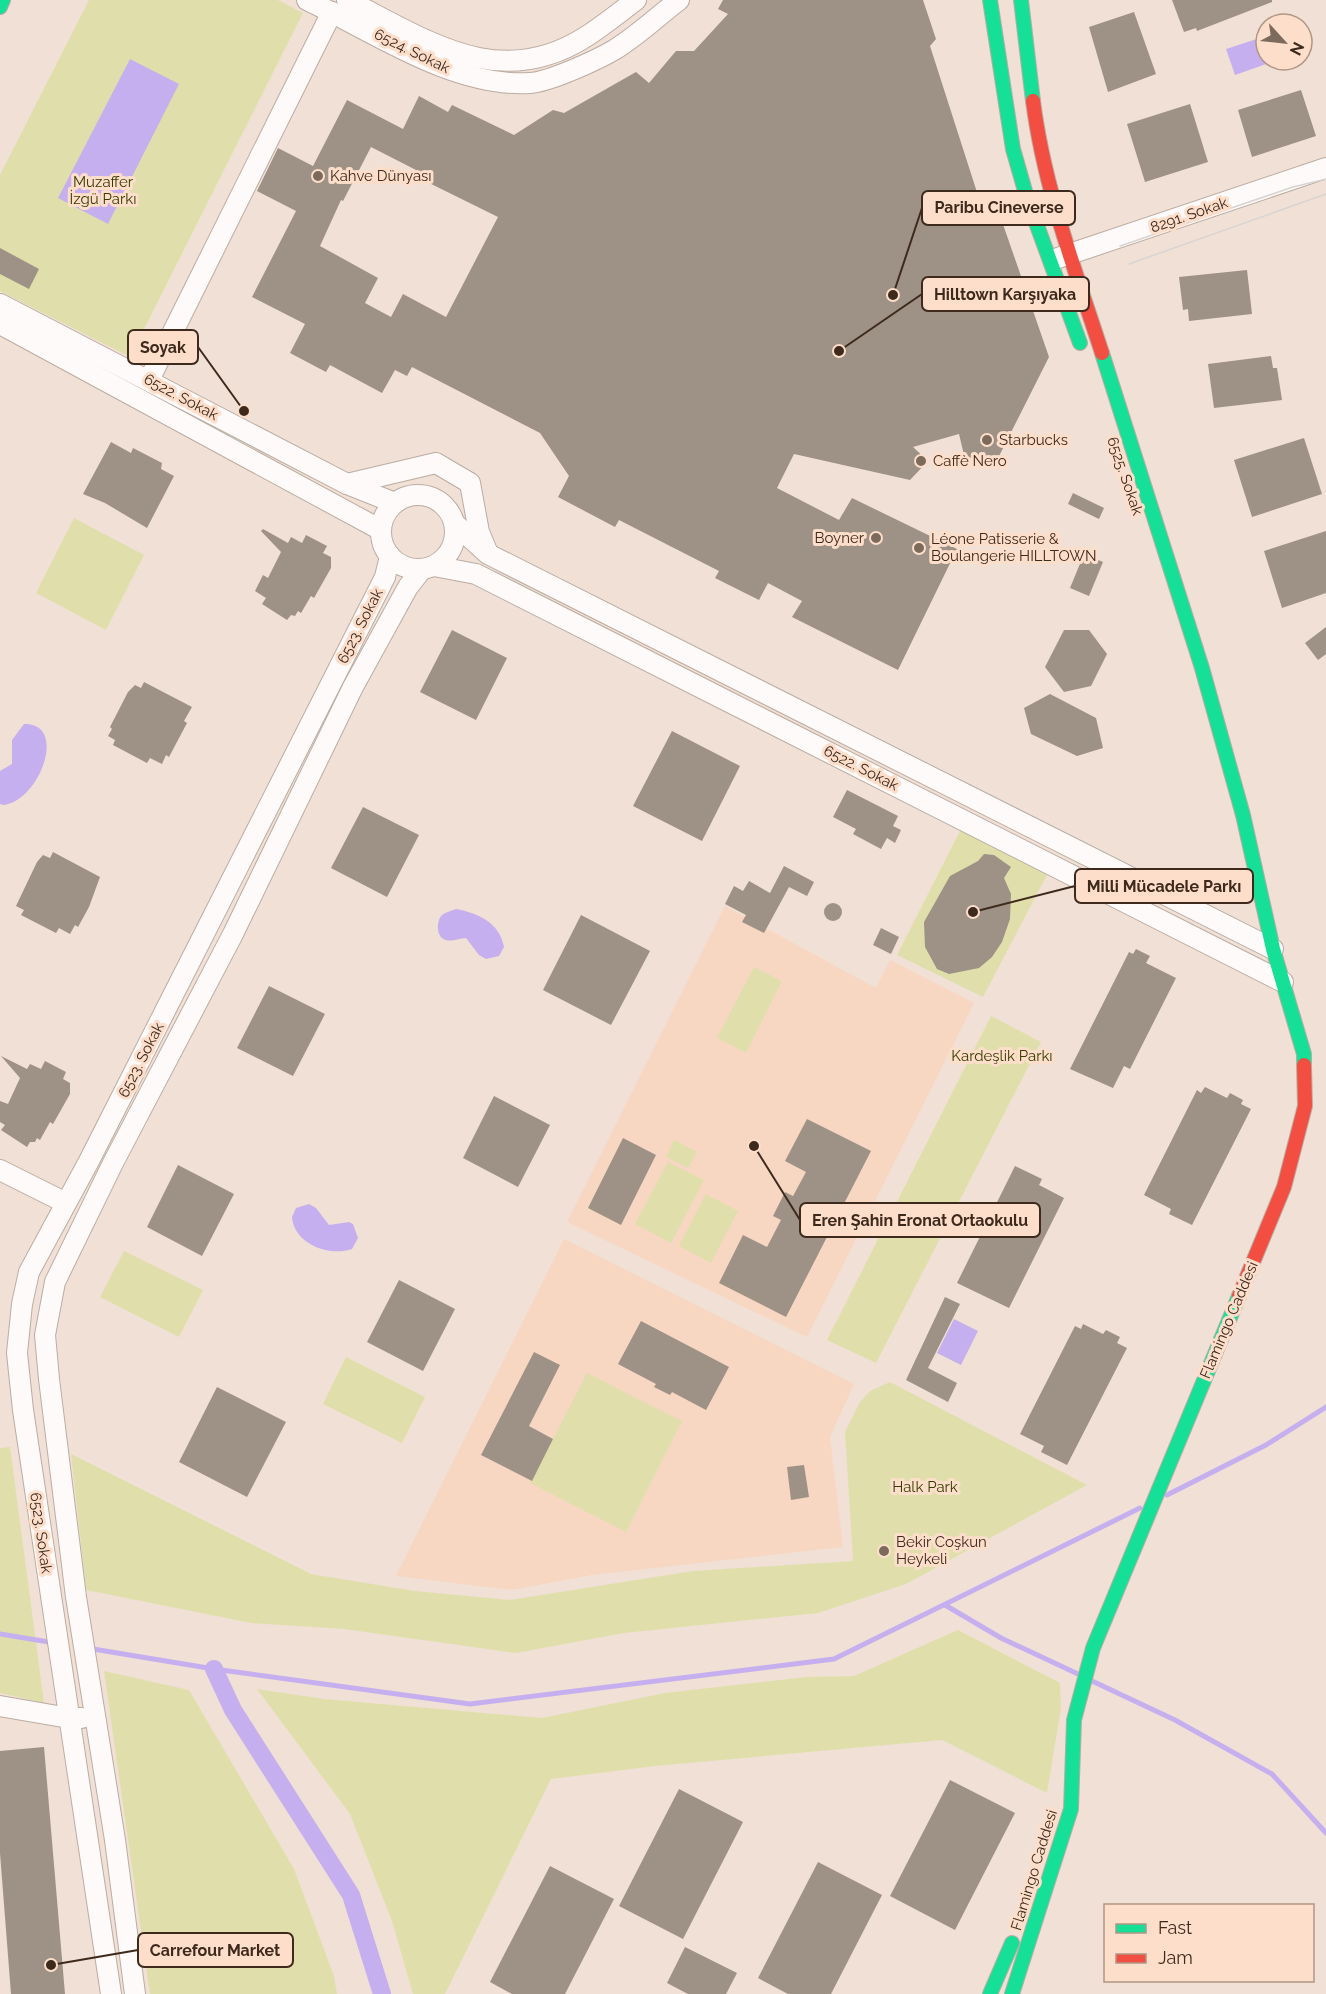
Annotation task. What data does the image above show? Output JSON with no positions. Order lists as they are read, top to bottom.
{
  "streets": {
    "street": [
      "6524. Sokak",
      "8291. Sokak",
      "6522. Sokak",
      "6525. Sokak",
      "6523. Sokak",
      "Flamingo Caddesi"
    ]
  },
  "crossings": [
    ["8291. Sokak", "6525. Sokak"],
    ["6522. Sokak", "6525. Sokak"],
    ["6522. Sokak", "6523. Sokak"],
    ["6522. Sokak", "Flamingo Caddesi"],
    ["6525. Sokak", "Flamingo Caddesi"]
  ],
  "parks": ["Muzaffer İzgü Parkı", "Kardeşlik Parkı", "Halk Park"],
  "places": [
    "Kahve Dünyası",
    "Paribu Cineverse",
    "Hilltown Karşıyaka",
    "Soyak",
    "Starbucks",
    "Caffè Nero",
    "Boyner",
    "Léone Patisserie & Boulangerie HILLTOWN",
    "Milli Mücadele Parkı",
    "Eren Şahin Eronat Ortaokulu",
    "Bekir Coşkun Heykeli",
    "Carrefour Market"
  ],
  "legend": ["Fast", "Jam"],
  "north": "bottom right"
}
